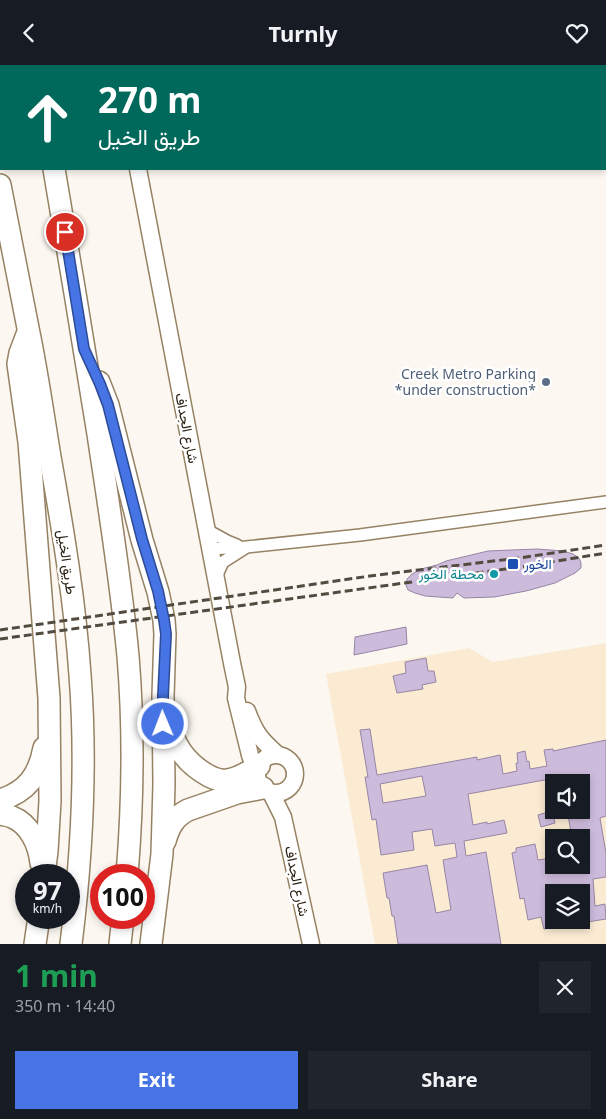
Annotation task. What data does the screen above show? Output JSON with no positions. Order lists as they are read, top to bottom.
{
  "streets": {
    "highway": ["طريق الخيل"],
    "street": ["شارع الجداف"]
  },
  "places": {
    "other": ["Creek Metro Parking *under construction*", "محطة الخور"],
    "transit": ["الخور"]
  },
  "page": {
    "header": "Turnly",
    "turn": ["270 m", "طريق الخيل"],
    "speed": "97 km/h",
    "limit": "100",
    "heading": ["1 min", "350 m · 14:40"],
    "buttons": ["Exit", "Share"]
  }
}
